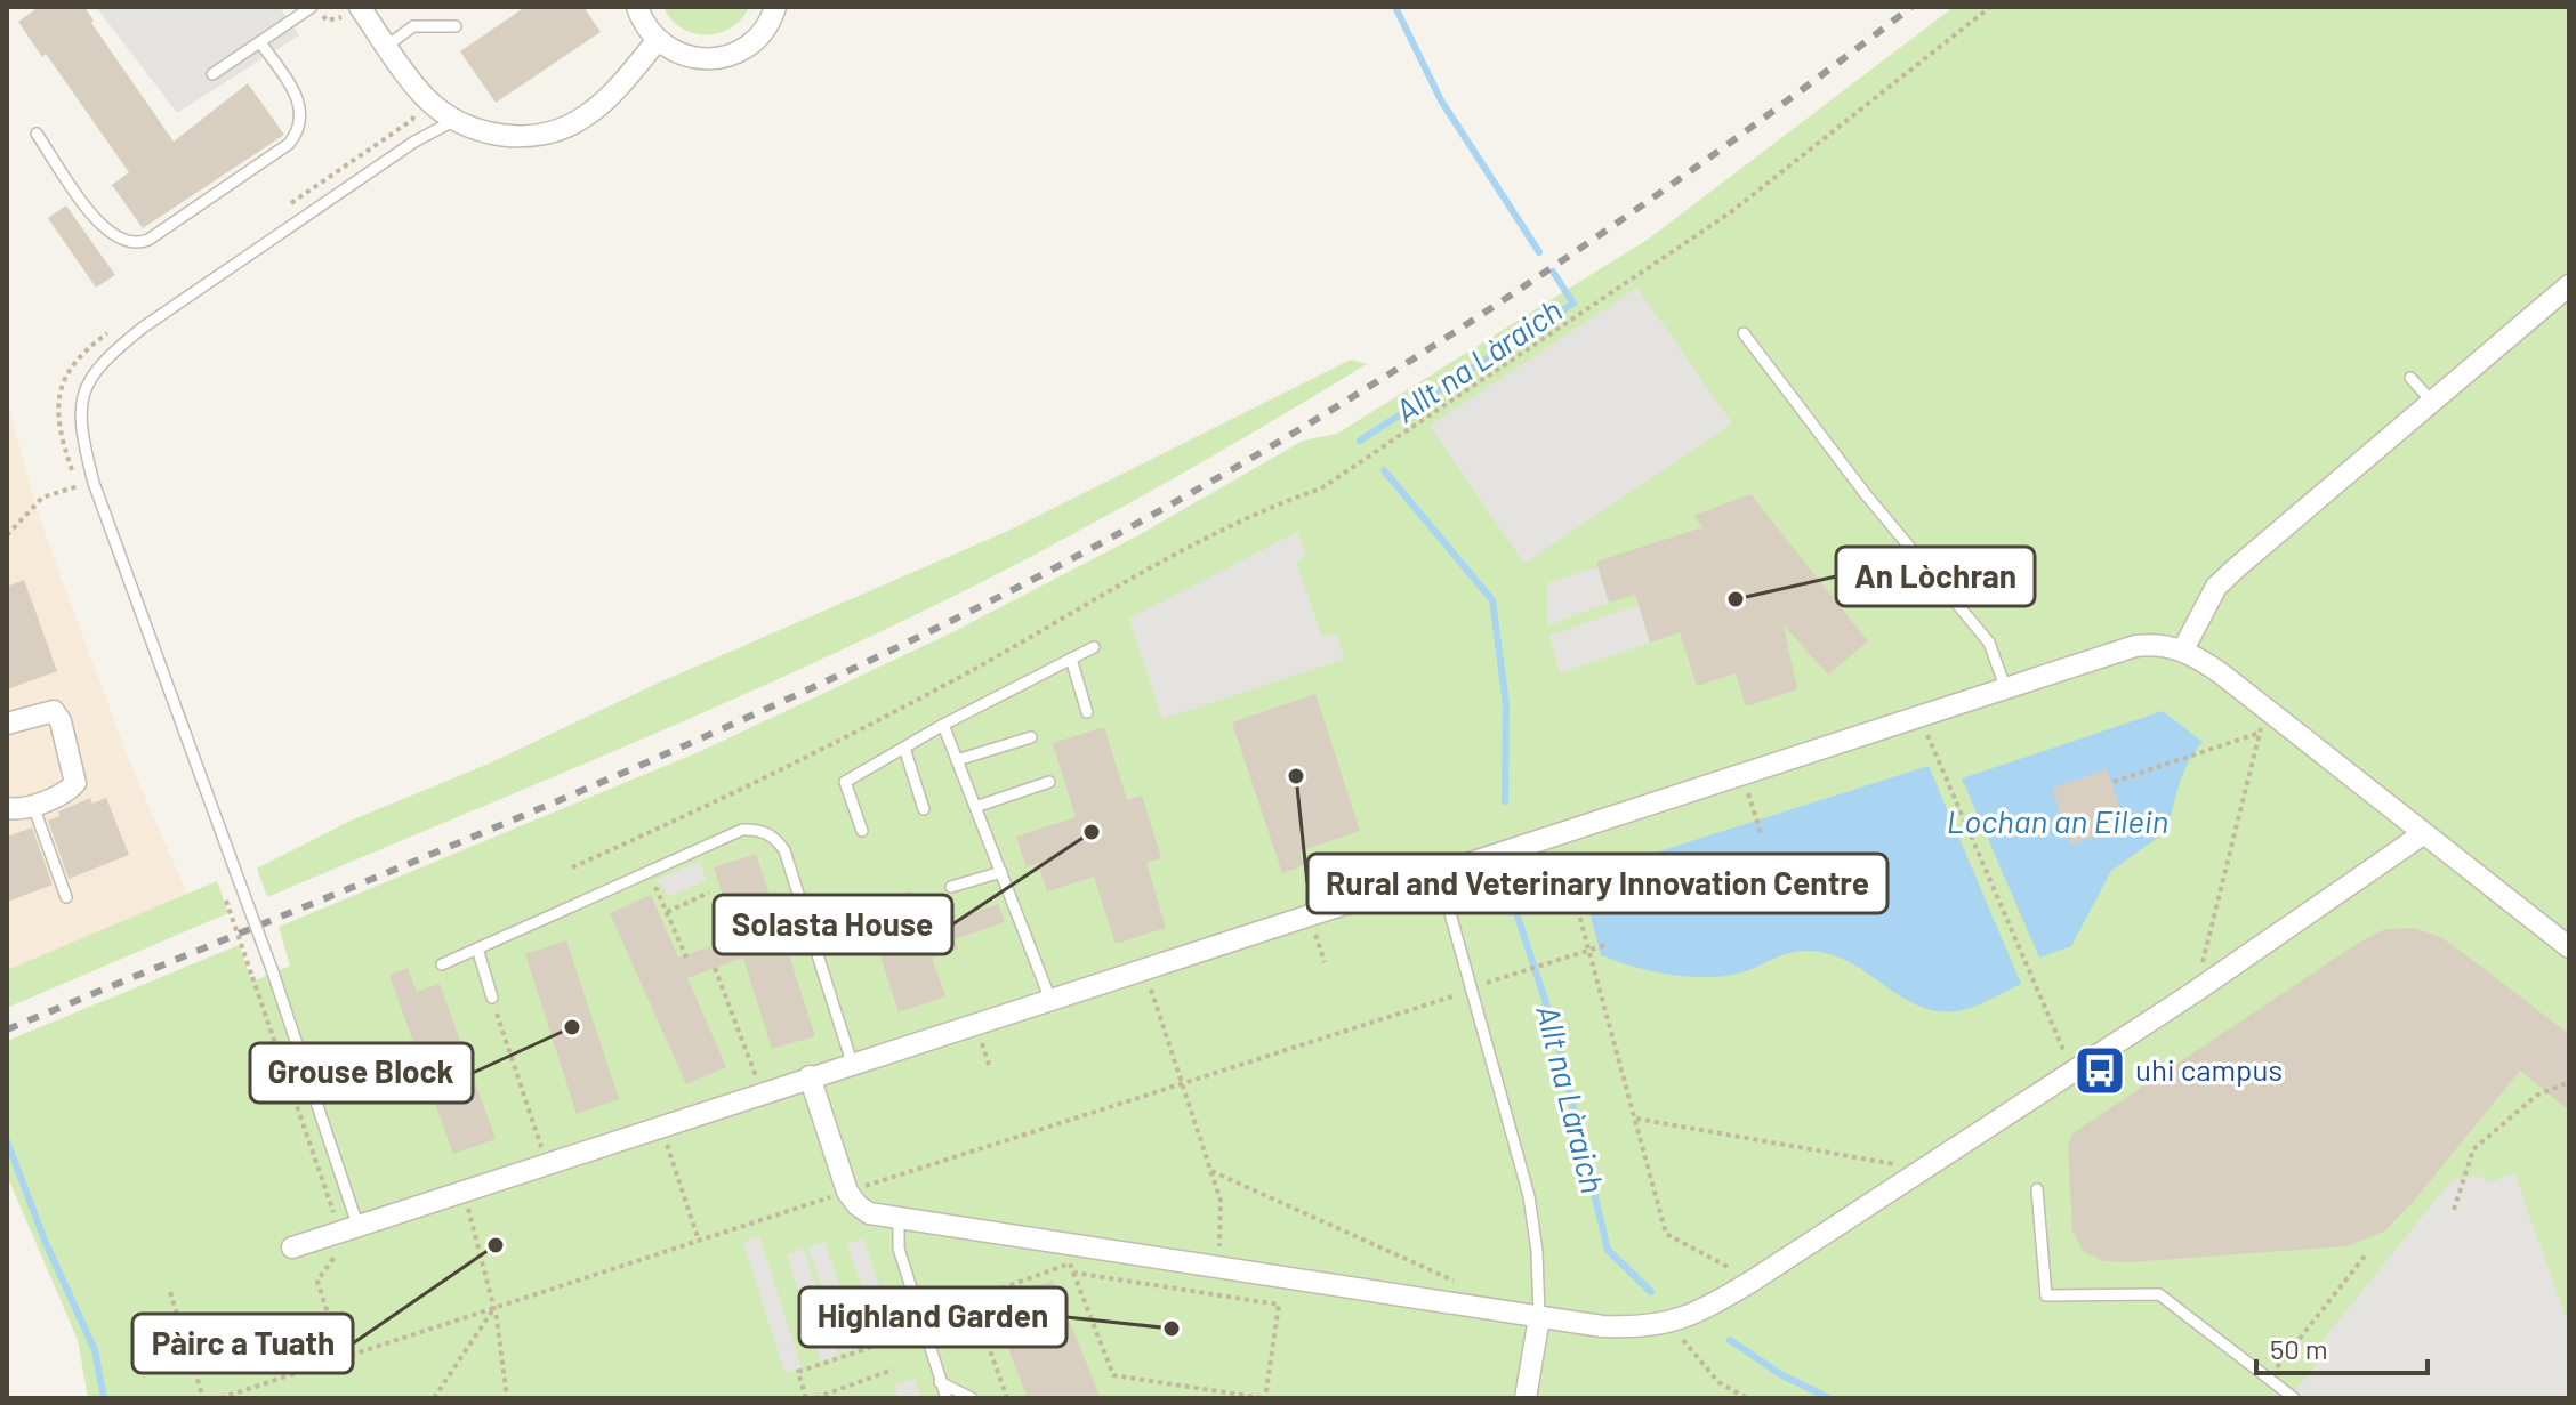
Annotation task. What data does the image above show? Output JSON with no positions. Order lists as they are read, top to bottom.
{
  "water": ["Allt na Làraich", "Lochan an Eilein"],
  "places": {
    "other": [
      "An Lòchran",
      "Rural and Veterinary Innovation Centre",
      "Solasta House",
      "Grouse Block",
      "Pàirc a Tuath",
      "Highland Garden"
    ],
    "bus stop": ["uhi campus"]
  },
  "scale_bar": "50 m"
}
